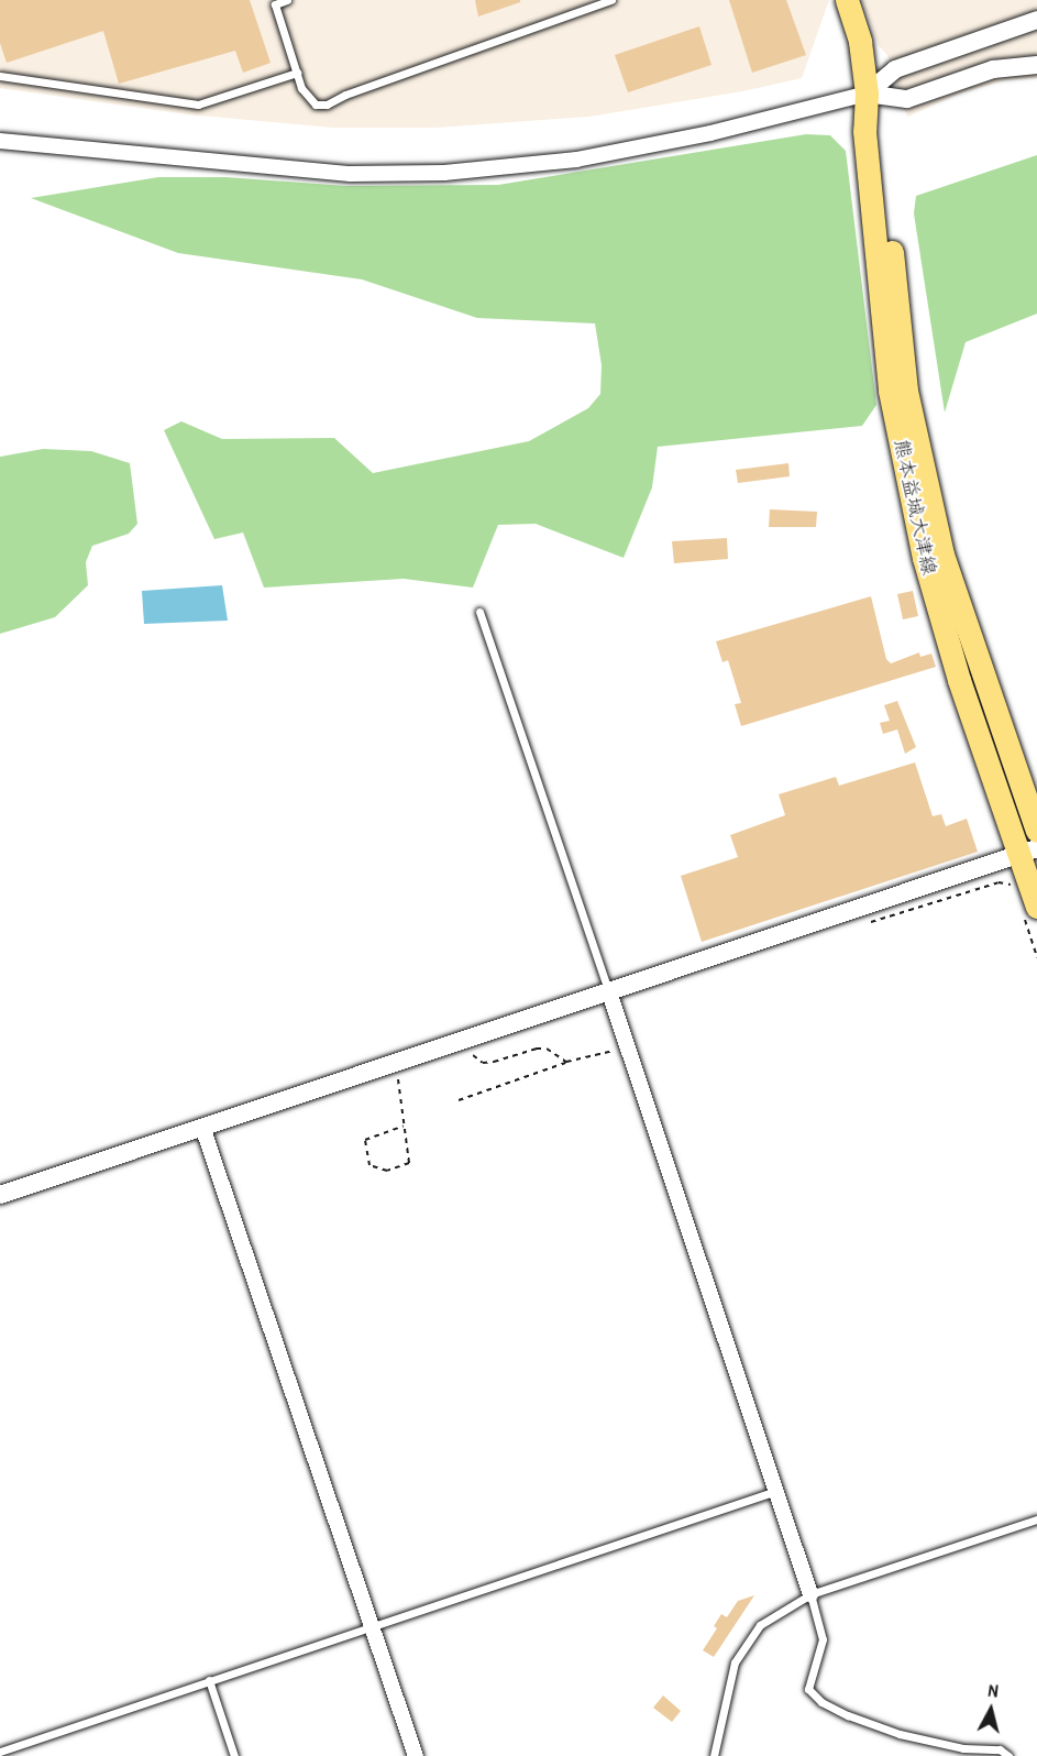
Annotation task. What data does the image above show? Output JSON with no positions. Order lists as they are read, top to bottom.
{
  "streets": {
    "main road": ["熊本益城大津線"]
  },
  "north": "top"
}
